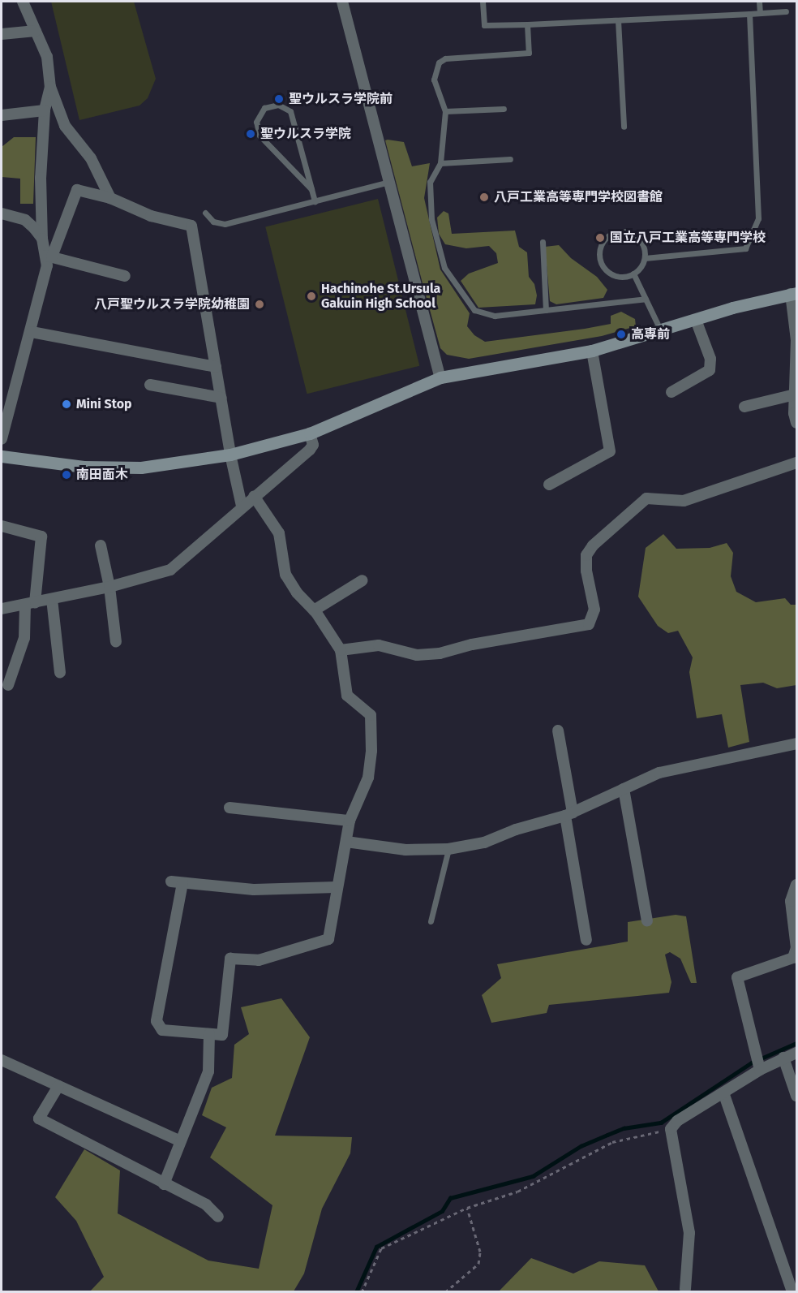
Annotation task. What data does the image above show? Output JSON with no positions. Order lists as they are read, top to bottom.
{
  "places": [
    "聖ウルスラ学院前",
    "聖ウルスラ学院",
    "八戸工業高等専門学校図書館",
    "国立八戸工業高等専門学校",
    "Hachinohe St.Ursula Gakuin High School",
    "八戸聖ウルスラ学院幼稚園",
    "高専前",
    "Mini Stop",
    "南田面木"
  ]
}
